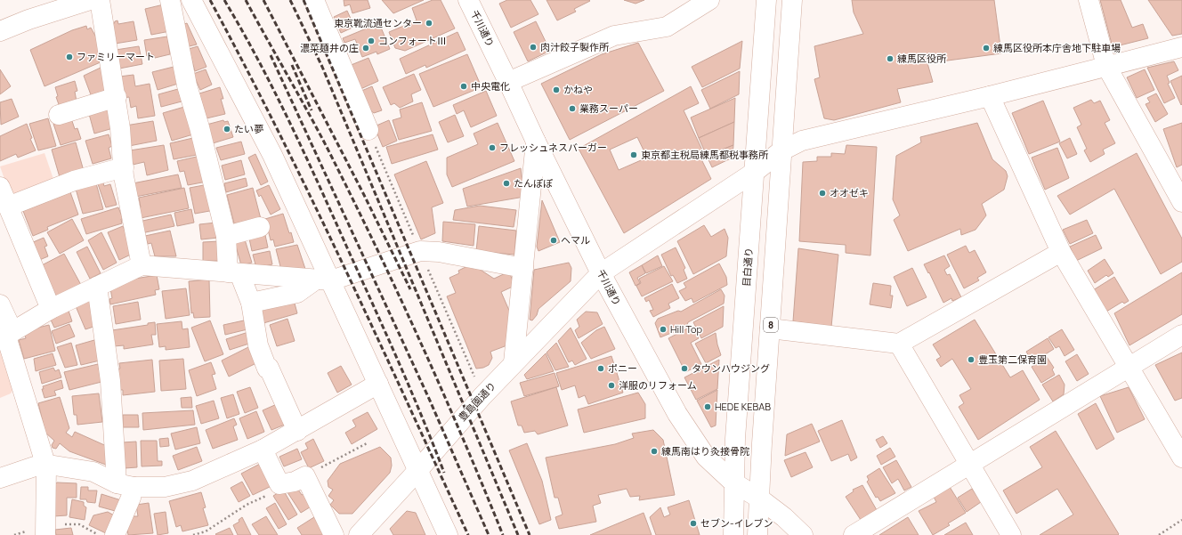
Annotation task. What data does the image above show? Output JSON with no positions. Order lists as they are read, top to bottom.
{
  "streets": {
    "street": [
      "千川通り",
      "目白通り",
      "8",
      "豊島園通り"
    ]
  },
  "crossings": [
    ["千川通り", "目白通り"],
    ["千川通り", "8"],
    ["千川通り", "豊島園通り"],
    ["目白通り", "豊島園通り"],
    ["8", "豊島園通り"]
  ],
  "places": [
    "東京靴流通センター",
    "コンフォートⅢ",
    "肉汁餃子製作所",
    "濃菜麺井の庄",
    "練馬区役所本庁舎地下駐車場",
    "ファミリーマート",
    "練馬区役所",
    "中央電化",
    "かねや",
    "業務スーパー",
    "たい夢",
    "フレッシュネスバーガー",
    "東京都主税局練馬都税事務所",
    "たんぽぽ",
    "オオゼキ",
    "ヘマル",
    "Hill Top",
    "豊玉第二保育園",
    "ポニー",
    "タウンハウジング",
    "洋服のリフォーム",
    "HEDE KEBAB",
    "練馬南はり灸接骨院",
    "セブン-イレブン"
  ]
}
